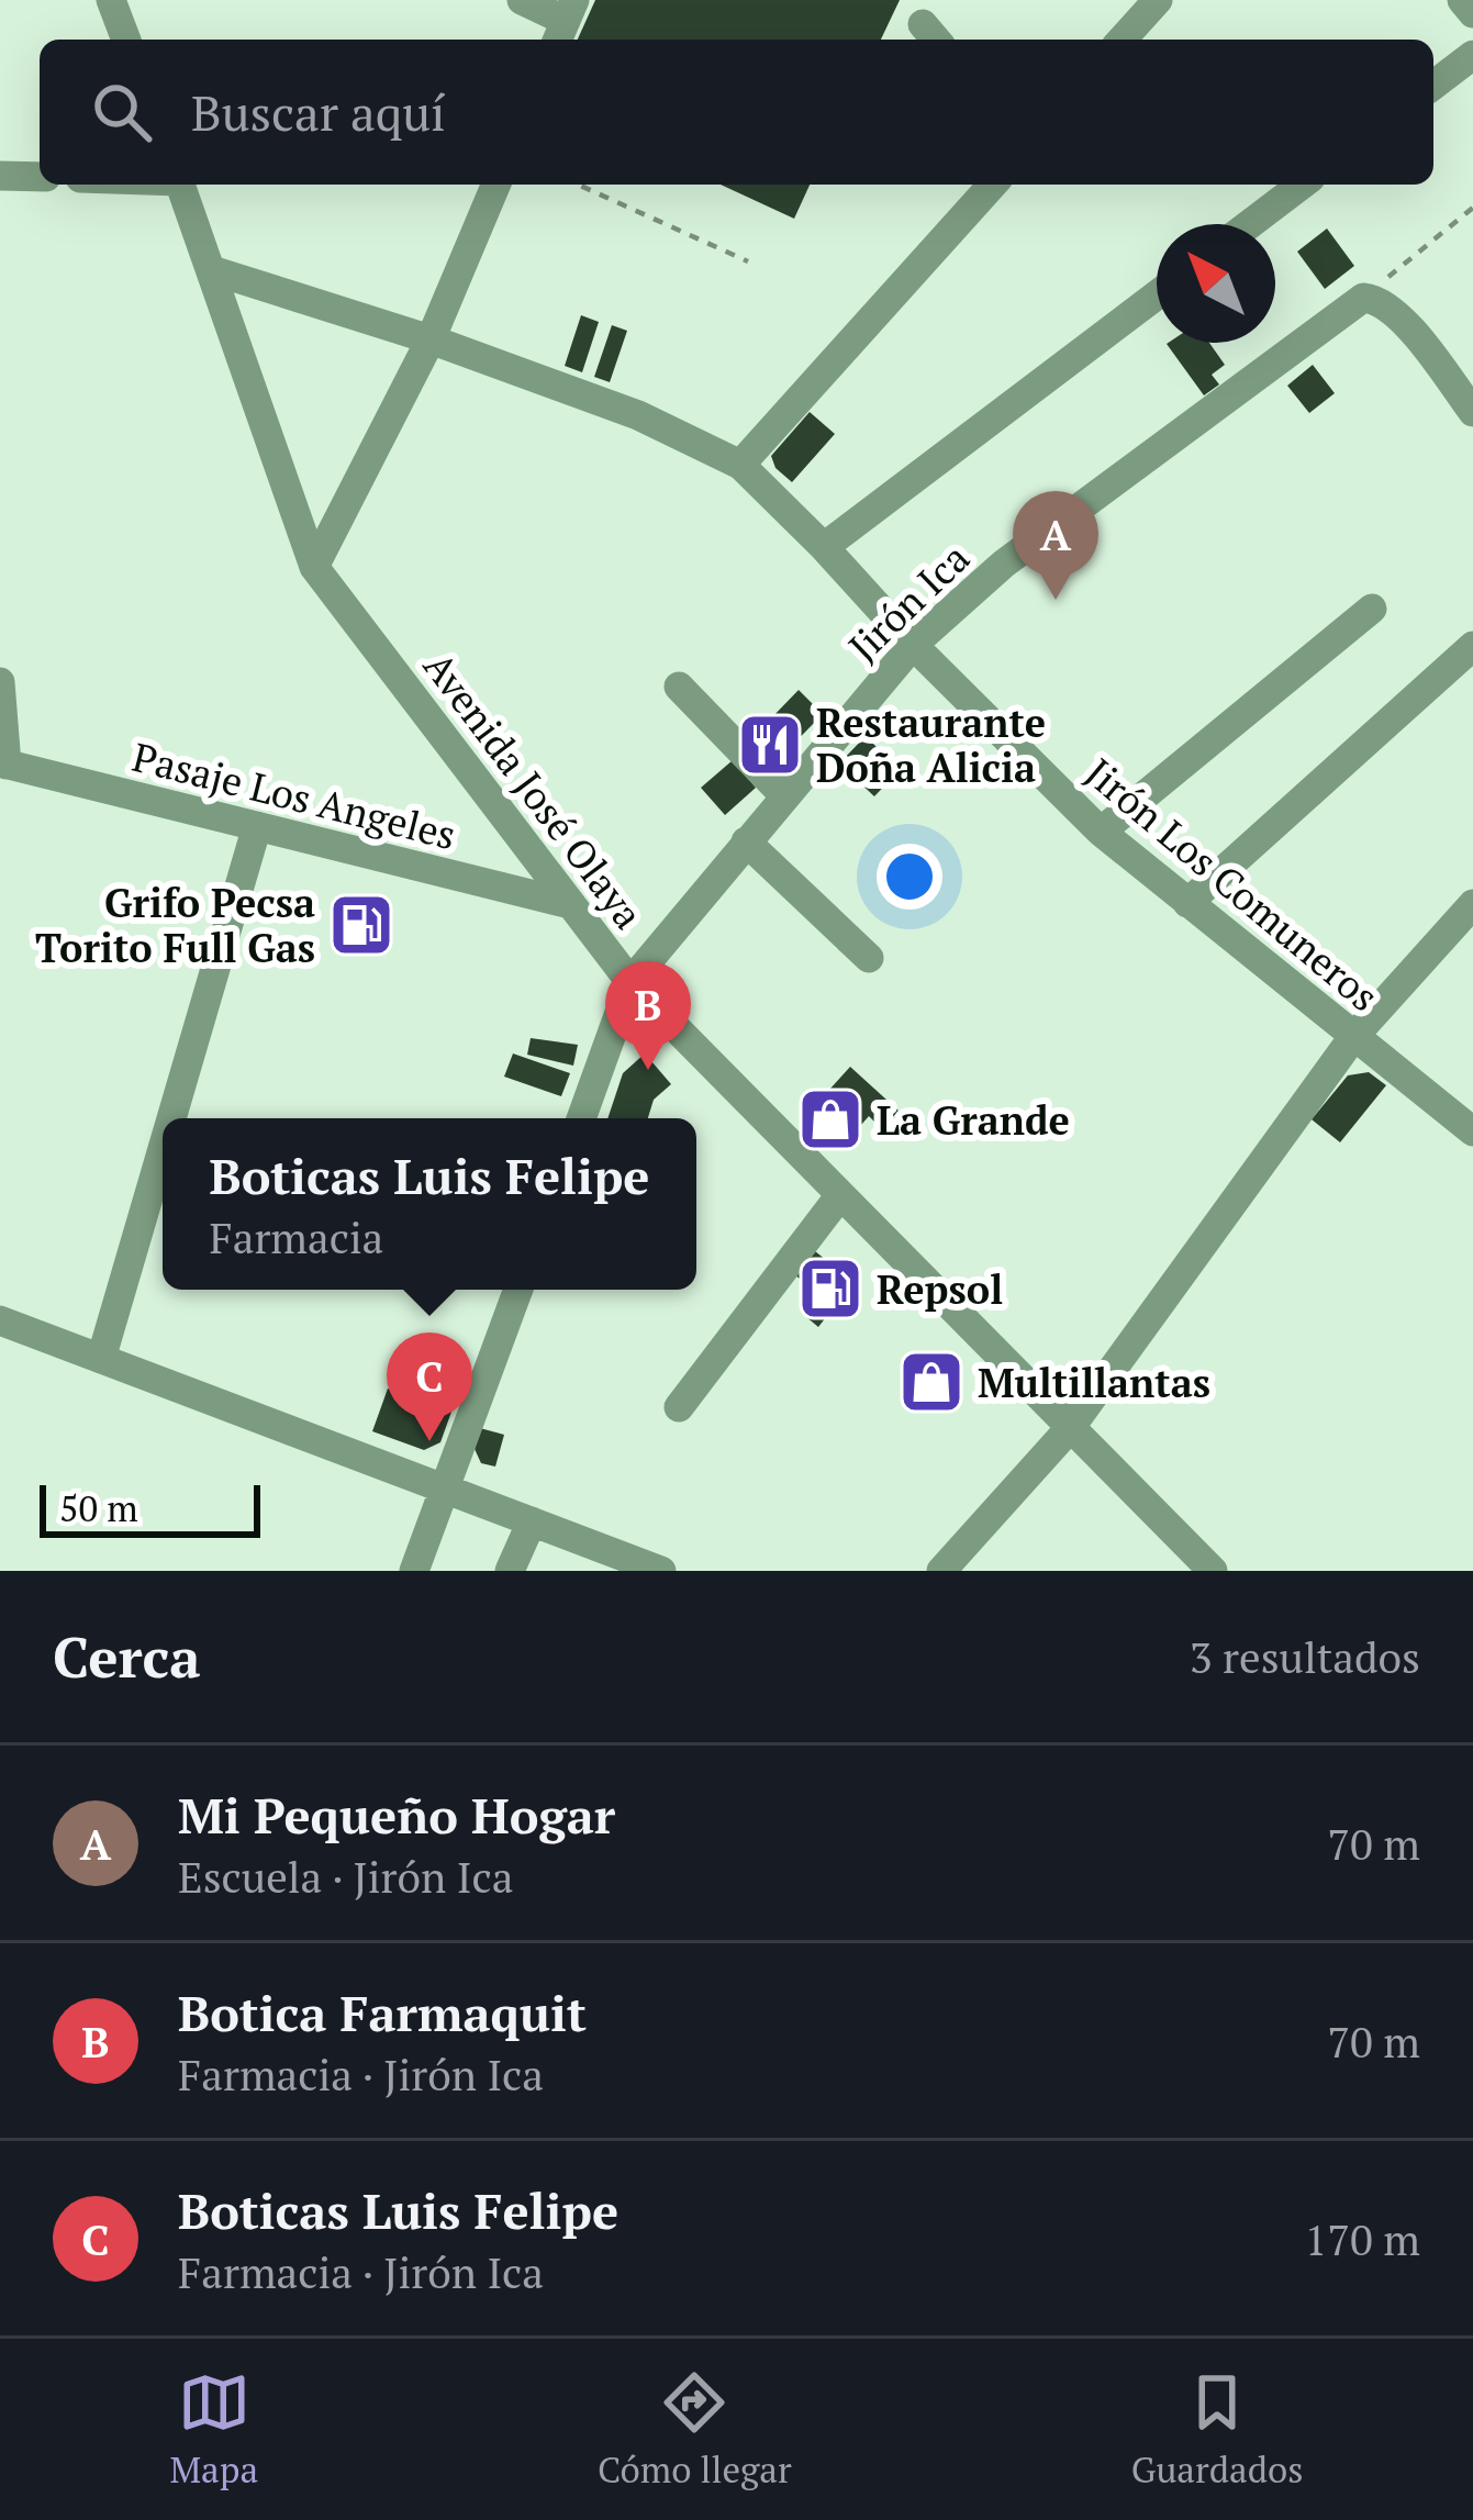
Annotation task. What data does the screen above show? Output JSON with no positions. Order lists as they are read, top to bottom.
{
  "streets": {
    "street": [
      "Jirón Ica",
      "Avenida José Olaya",
      "Pasaje Los Angeles",
      "Jirón Los Comuneros"
    ]
  },
  "crossings": [
    ["Jirón Ica", "Avenida José Olaya"],
    ["Jirón Ica", "Jirón Los Comuneros"],
    ["Avenida José Olaya", "Pasaje Los Angeles"],
    ["Avenida José Olaya", "Jirón Los Comuneros"]
  ],
  "places": {
    "restaurant": ["Restaurante Doña Alicia"],
    "fuel station": ["Grifo Pecsa Torito Full Gas", "Repsol"],
    "shop": ["La Grande", "Multillantas"]
  },
  "scale_bar": "50 m",
  "north": "top left",
  "page": {
    "search": "Buscar aquí",
    "pins": ["A", "B", "C"],
    "popup": ["Boticas Luis Felipe", "Farmacia"],
    "scale": "50 m",
    "heading": ["Cerca", "3 resultados"],
    "list": [
      {
        "mark": "A",
        "name": "Mi Pequeño Hogar",
        "note": "Escuela · Jirón Ica",
        "value": "70 m"
      },
      {
        "mark": "B",
        "name": "Botica Farmaquit",
        "note": "Farmacia · Jirón Ica",
        "value": "70 m"
      },
      {
        "mark": "C",
        "name": "Boticas Luis Felipe",
        "note": "Farmacia · Jirón Ica",
        "value": "170 m"
      }
    ],
    "nav": ["Mapa", "Cómo llegar", "Guardados"]
  }
}
